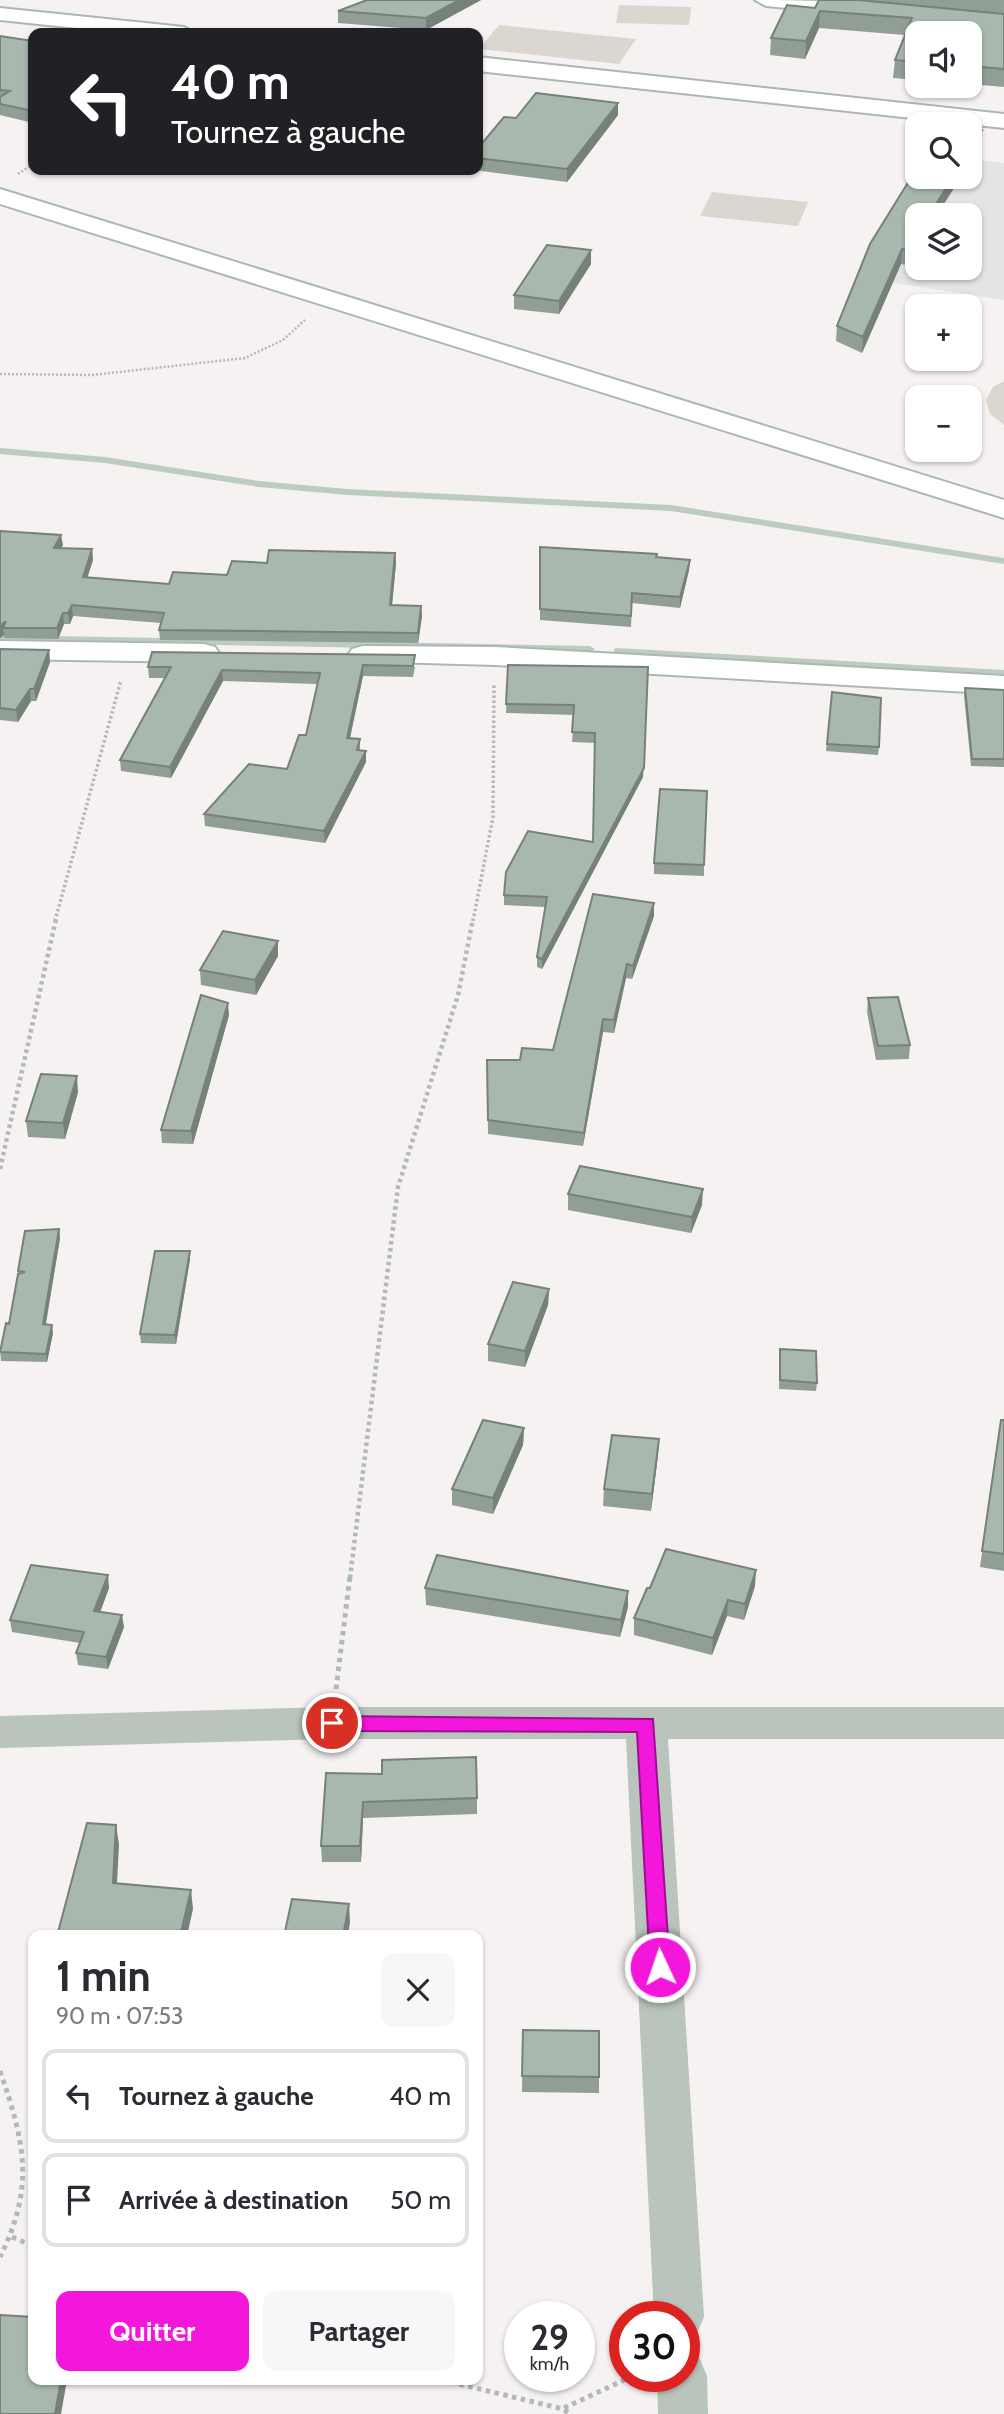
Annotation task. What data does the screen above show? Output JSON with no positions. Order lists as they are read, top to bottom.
{
  "page": {
    "map_buttons": ["+", "−"],
    "turn": ["40 m", "Tournez à gauche"],
    "heading": ["1 min", "90 m · 07:53"],
    "list": [
      {
        "name": "Tournez à gauche",
        "value": "40 m"
      },
      {
        "name": "Arrivée à destination",
        "value": "50 m"
      }
    ],
    "buttons": ["Quitter", "Partager"],
    "speed": "29 km/h",
    "limit": "30"
  }
}
